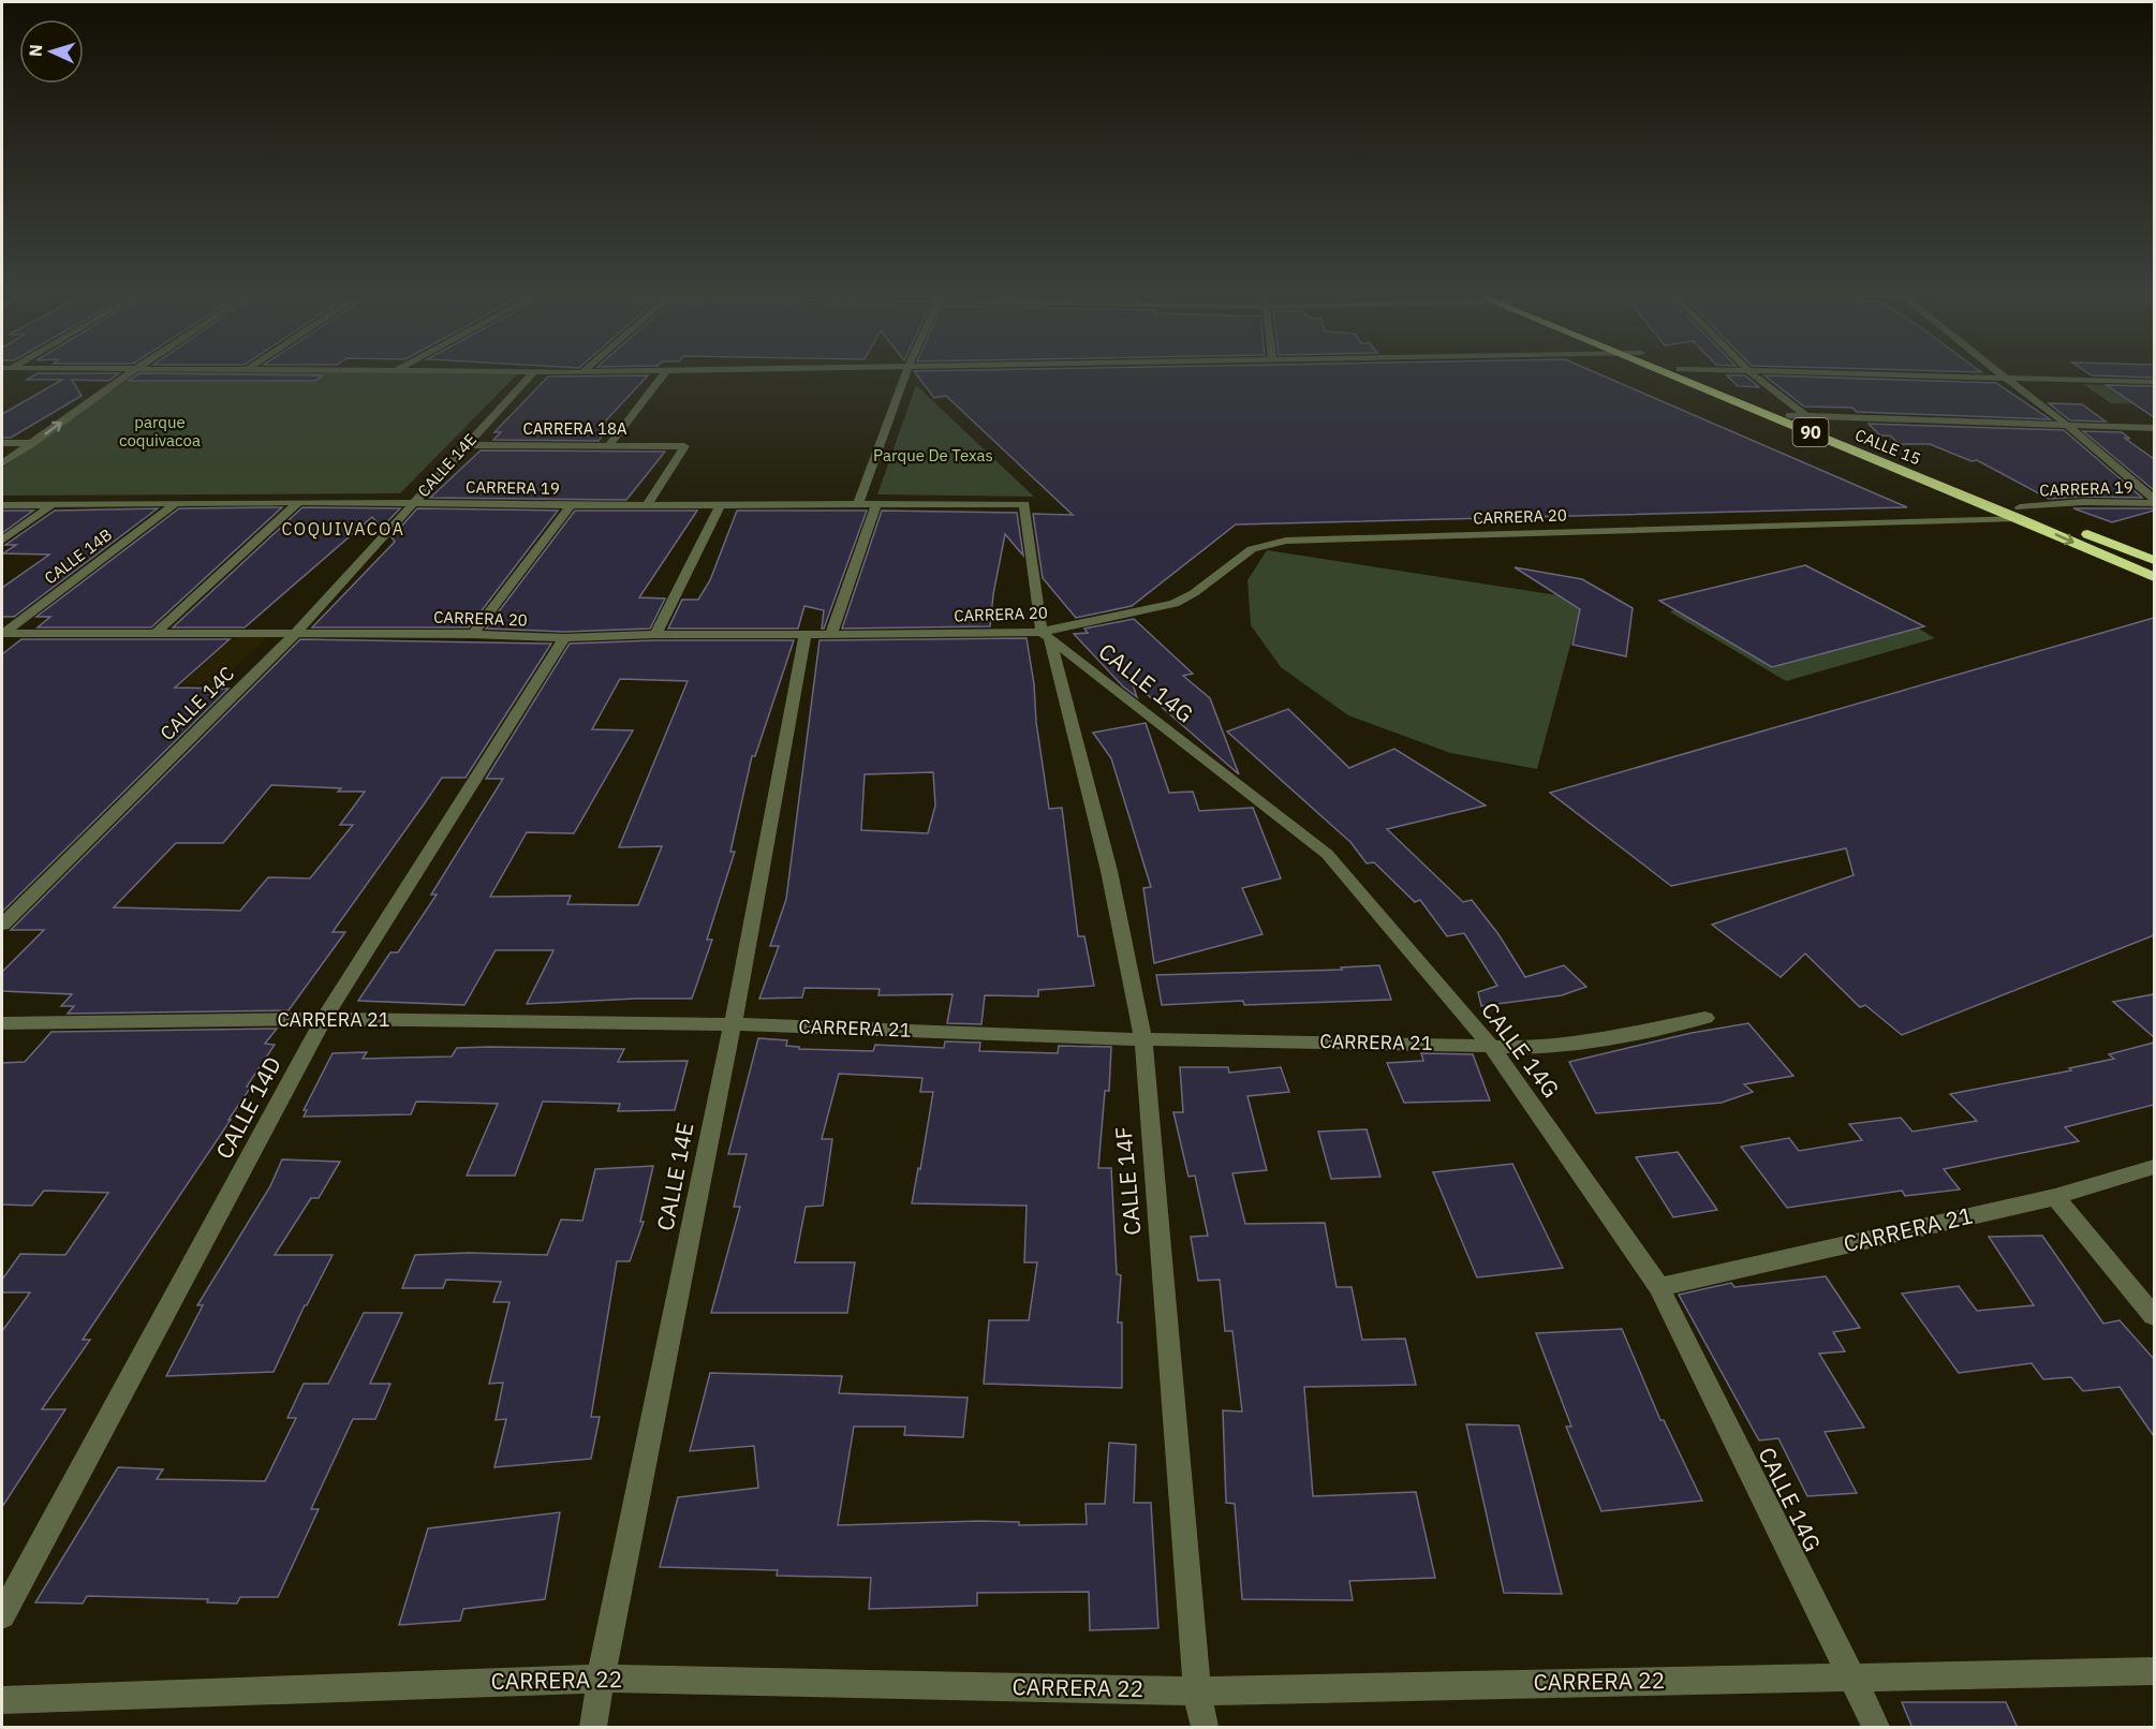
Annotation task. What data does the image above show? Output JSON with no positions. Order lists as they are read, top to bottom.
{
  "streets": {
    "highway": ["90", "CALLE 15"],
    "street": [
      "CARRERA 18A",
      "CALLE 14E",
      "CARRERA 19",
      "CARRERA 20",
      "CALLE 14B",
      "CALLE 14G",
      "CALLE 14C",
      "CARRERA 21",
      "CALLE 14D",
      "CALLE 14F",
      "CARRERA 22"
    ]
  },
  "crossings": [
    ["CARRERA 18A", "CALLE 14E"],
    ["CARRERA 18A", "CARRERA 19"],
    ["CALLE 15", "CARRERA 19"],
    ["CALLE 15", "CARRERA 20"],
    ["CALLE 14E", "CARRERA 19"],
    ["CALLE 14E", "CARRERA 20"],
    ["CALLE 14E", "CALLE 14C"],
    ["CALLE 14E", "CARRERA 21"],
    ["CALLE 14E", "CARRERA 22"],
    ["CARRERA 19", "CARRERA 20"],
    ["CARRERA 19", "CALLE 14B"],
    ["CARRERA 19", "CALLE 14G"],
    ["CARRERA 19", "CALLE 14C"],
    ["CARRERA 19", "CALLE 14F"],
    ["CARRERA 20", "CALLE 14B"],
    ["CARRERA 20", "CALLE 14G"],
    ["CARRERA 20", "CALLE 14C"],
    ["CARRERA 20", "CALLE 14D"],
    ["CARRERA 20", "CALLE 14F"],
    ["CALLE 14G", "CARRERA 21"],
    ["CALLE 14G", "CALLE 14F"],
    ["CALLE 14G", "CARRERA 22"],
    ["CARRERA 21", "CALLE 14D"],
    ["CARRERA 21", "CALLE 14F"],
    ["CALLE 14F", "CARRERA 22"]
  ],
  "districts": ["COQUIVACOA"],
  "parks": ["parque coquivacoa", "Parque De Texas"],
  "north": "left"
}
